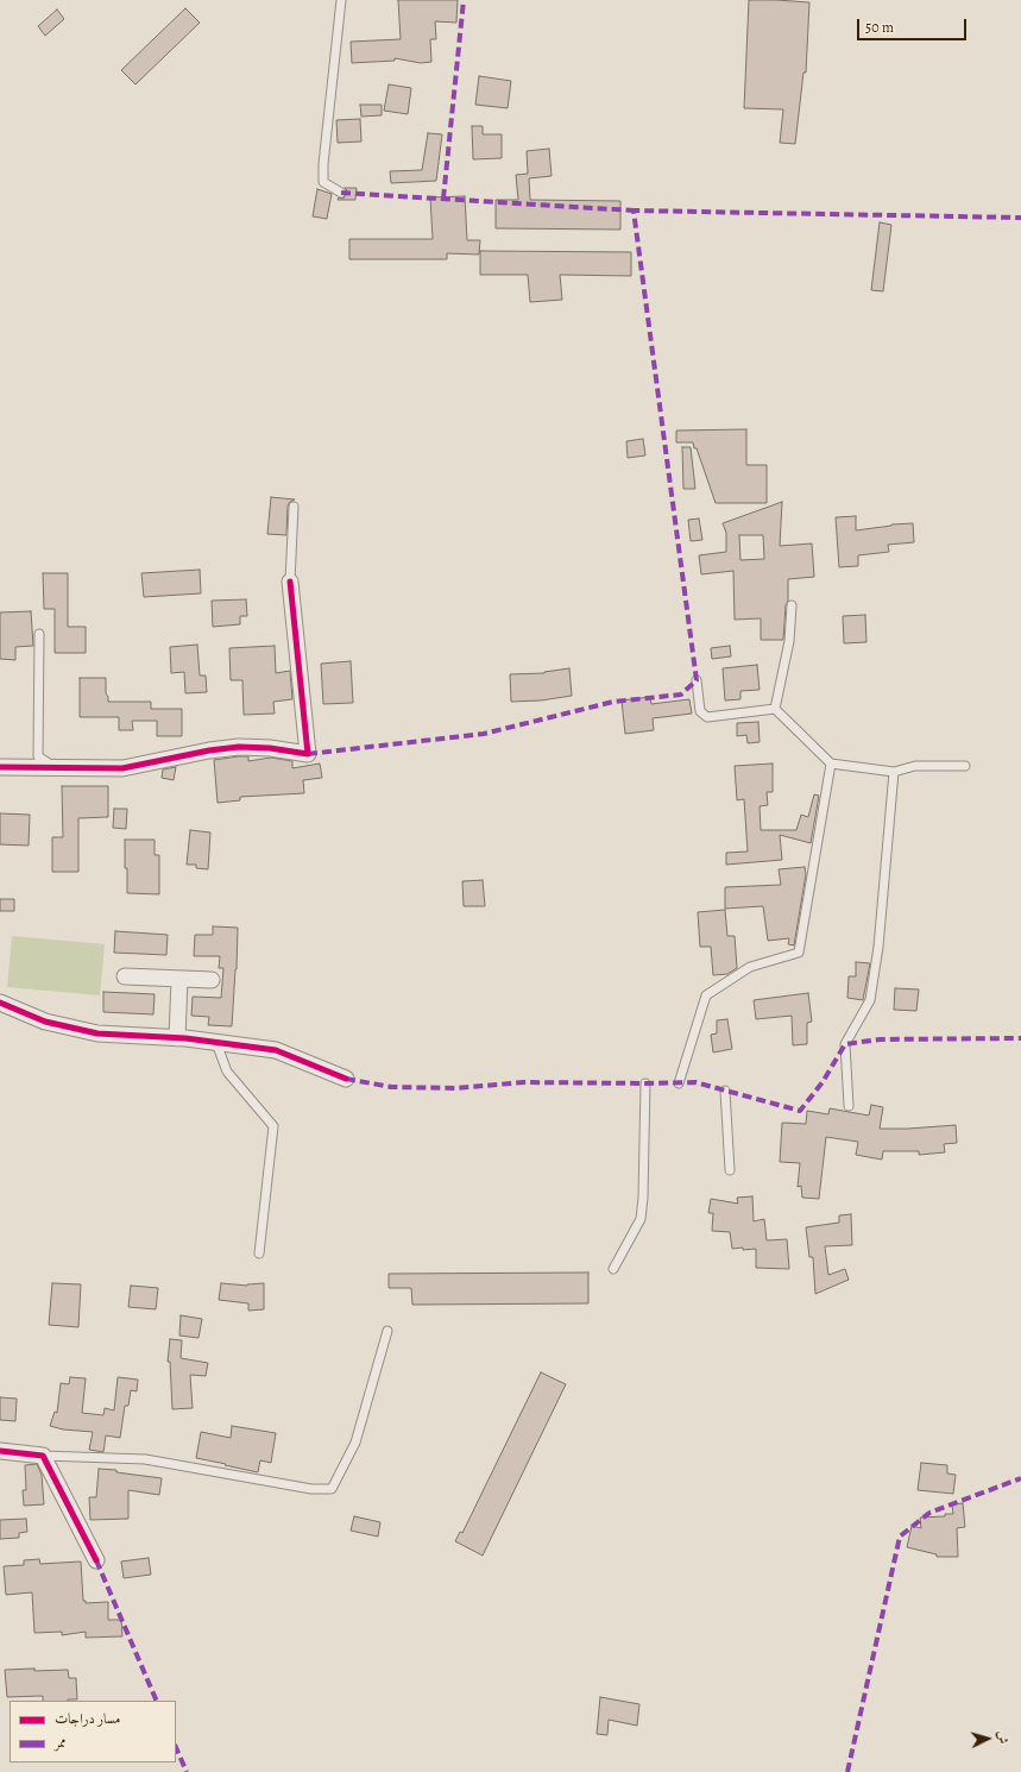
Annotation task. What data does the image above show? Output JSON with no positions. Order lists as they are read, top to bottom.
{
  "legend": ["مسار دراجات", "ممر"],
  "scale_bar": "50 m",
  "north": "right"
}
